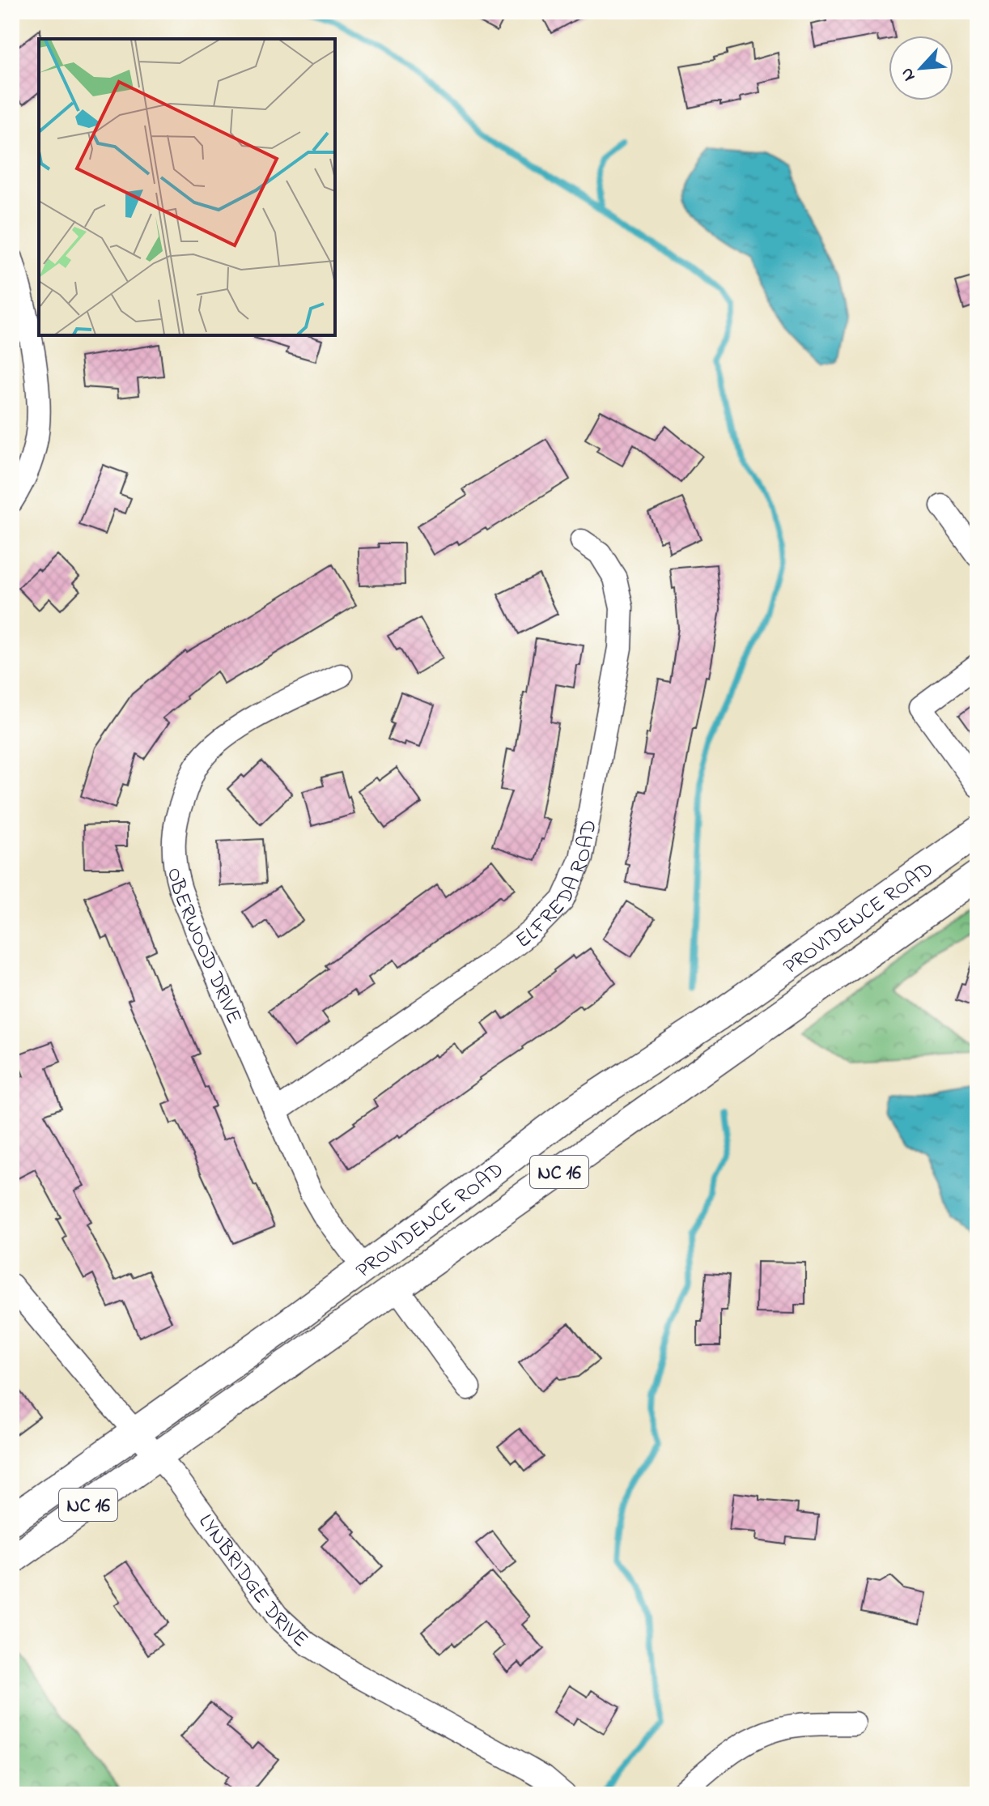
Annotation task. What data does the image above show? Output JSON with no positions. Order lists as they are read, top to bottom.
{
  "streets": {
    "main road": ["PROVIDENCE ROAD", "NC 16"],
    "street": ["ELFREDA ROAD", "OBERWOOD DRIVE", "LYNBRIDGE DRIVE"]
  },
  "crossings": [
    ["ELFREDA ROAD", "OBERWOOD DRIVE"],
    ["PROVIDENCE ROAD", "OBERWOOD DRIVE"],
    ["PROVIDENCE ROAD", "LYNBRIDGE DRIVE"]
  ],
  "north": "bottom left"
}
